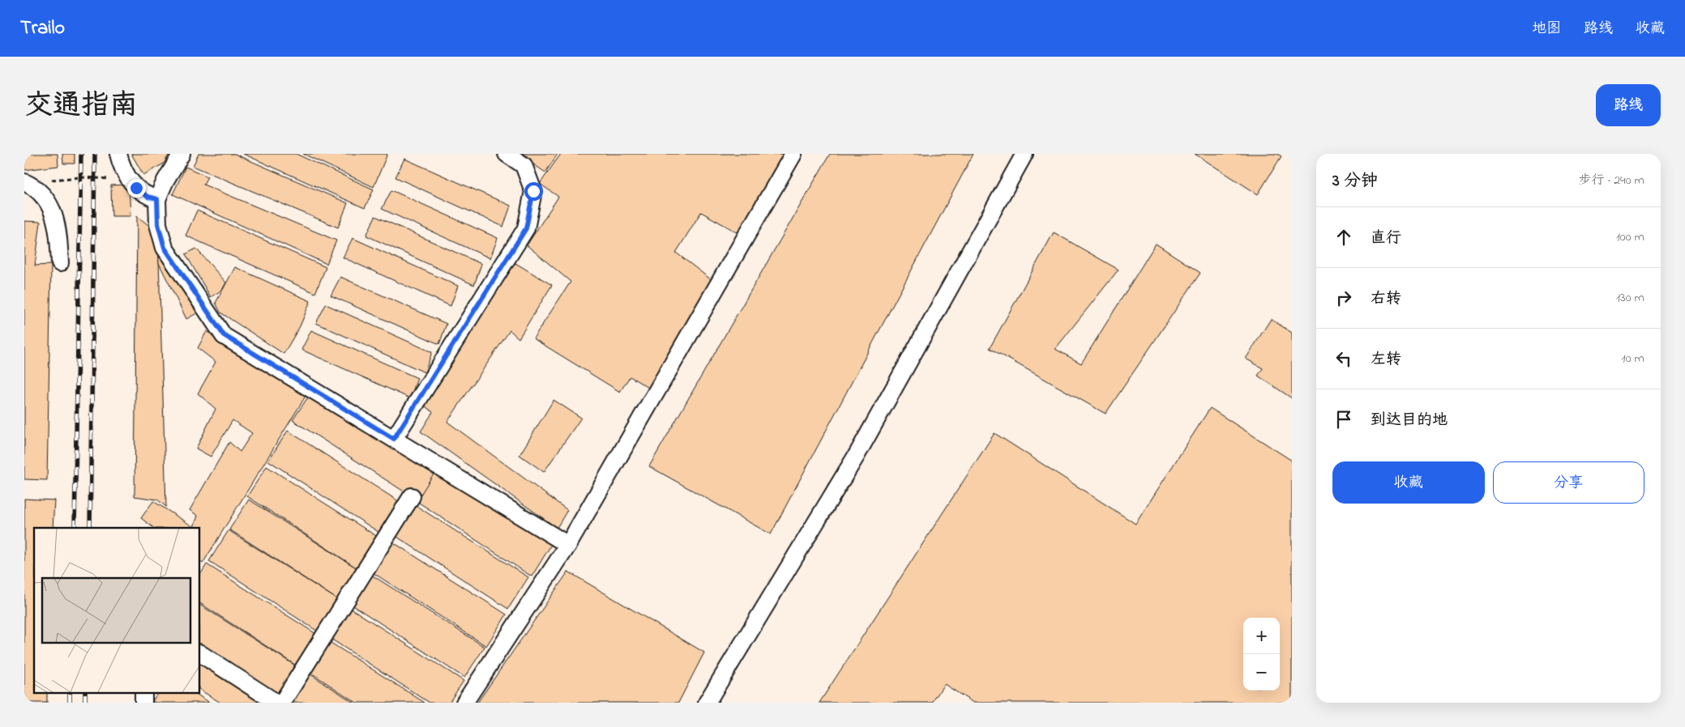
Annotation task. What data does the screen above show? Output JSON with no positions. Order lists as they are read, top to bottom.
{
  "page": {
    "header": "Trailo",
    "nav": ["地图", "路线", "收藏"],
    "title": "交通指南",
    "buttons": [
      "路线",
      ["收藏", "分享"]
    ],
    "heading": ["3 分钟", "步行 · 240 m"],
    "list": [
      ["直行", "100 m"],
      ["右转", "130 m"],
      ["左转", "10 m"],
      "到达目的地"
    ],
    "map_buttons": ["+", "−"]
  }
}
